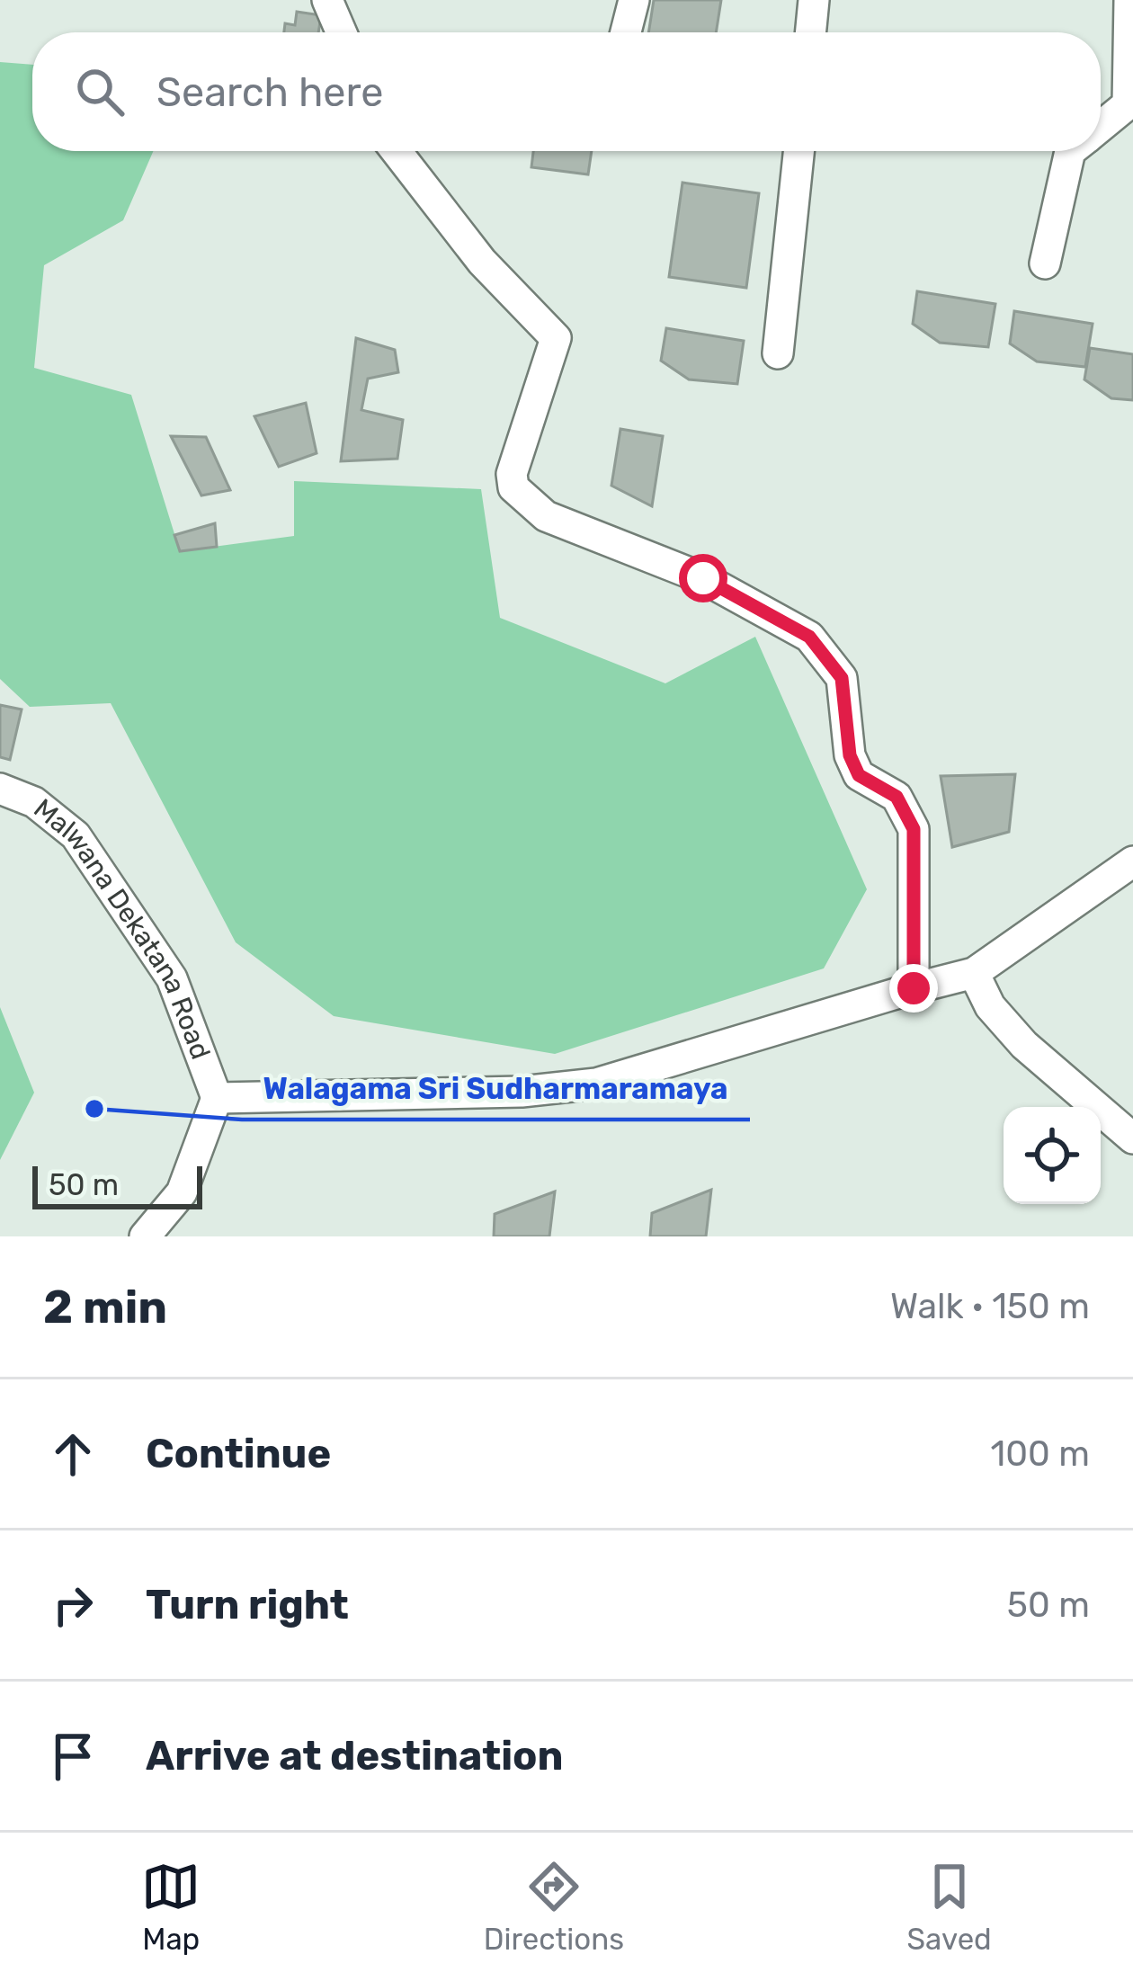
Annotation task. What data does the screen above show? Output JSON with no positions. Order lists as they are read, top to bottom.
{
  "streets": {
    "street": ["Malwana Dekatana Road"]
  },
  "places": ["Walagama Sri Sudharmaramaya"],
  "scale_bar": "50 m",
  "page": {
    "search": "Search here",
    "scale": "50 m",
    "heading": ["2 min", "Walk · 150 m"],
    "list": [
      ["Continue", "100 m"],
      ["Turn right", "50 m"],
      "Arrive at destination"
    ],
    "nav": ["Map", "Directions", "Saved"]
  }
}
